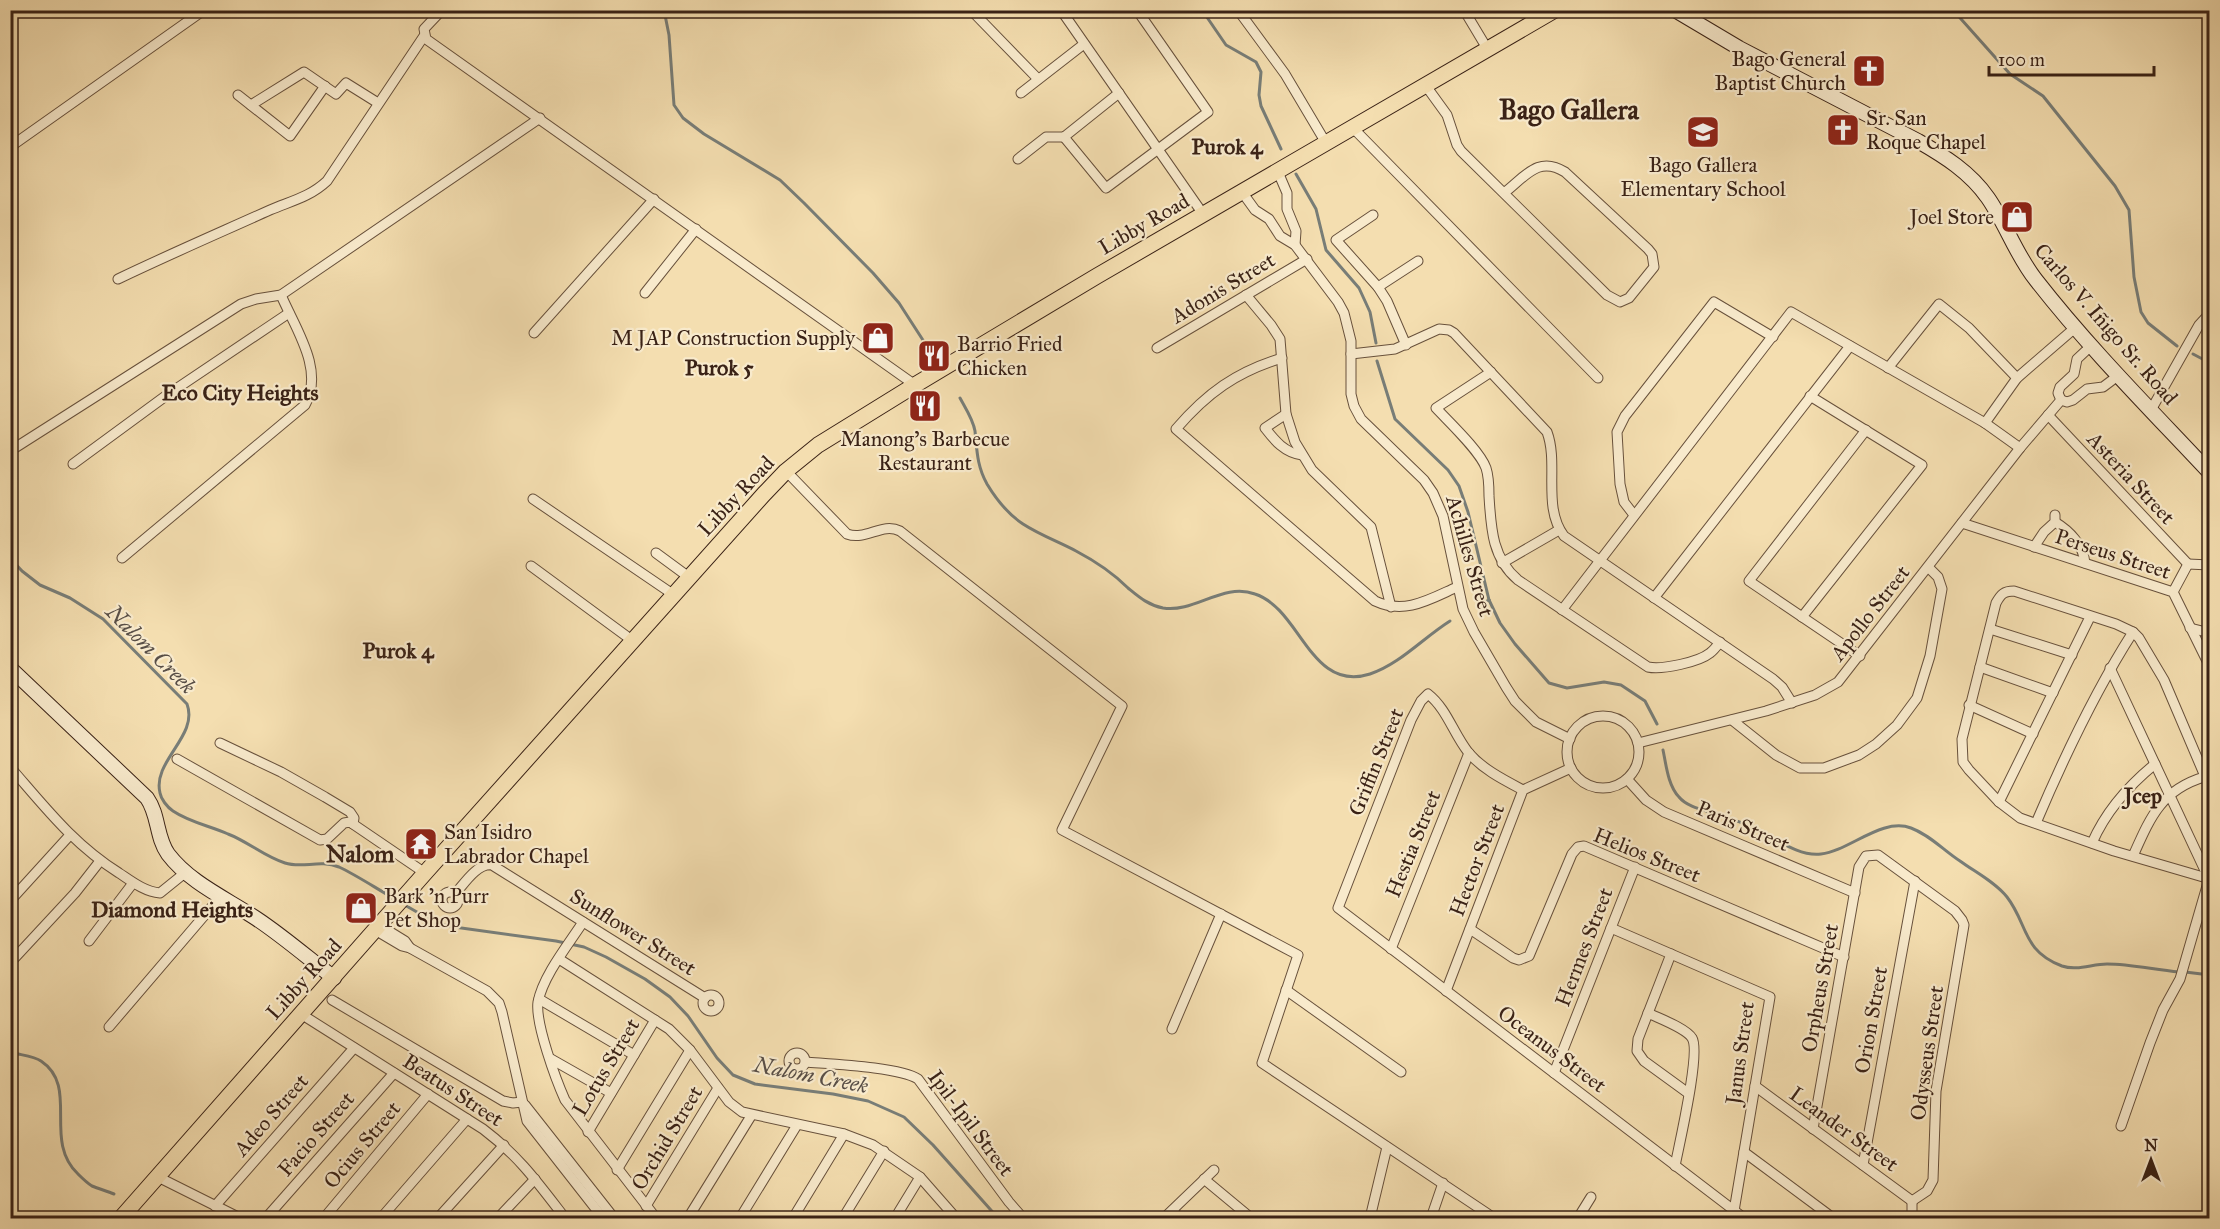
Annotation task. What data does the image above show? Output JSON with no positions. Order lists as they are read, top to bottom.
{
  "streets": {
    "main road": ["Libby Road", "Carlos V. Iñigo Sr. Road"],
    "street": [
      "Adonis Street",
      "Asteria Street",
      "Perseus Street",
      "Achilles Street",
      "Apollo Street",
      "Griffin Street",
      "Paris Street",
      "Hestia Street",
      "Helios Street",
      "Hector Street",
      "Sunflower Street",
      "Hermes Street",
      "Orpheus Street",
      "Orion Street",
      "Oceanus Street",
      "Janus Street",
      "Odysseus Street",
      "Lotus Street",
      "Beatus Street",
      "Adeo Street",
      "Ipil-Ipil Street",
      "Leander Street",
      "Facio Street",
      "Orchid Street",
      "Ocius Street"
    ]
  },
  "crossings": [
    ["Libby Road", "Achilles Street"],
    ["Libby Road", "Beatus Street"],
    ["Adonis Street", "Achilles Street"],
    ["Carlos V. Iñigo Sr. Road", "Apollo Street"],
    ["Asteria Street", "Apollo Street"],
    ["Perseus Street", "Apollo Street"],
    ["Achilles Street", "Apollo Street"],
    ["Achilles Street", "Paris Street"],
    ["Achilles Street", "Hector Street"],
    ["Apollo Street", "Paris Street"],
    ["Apollo Street", "Hector Street"],
    ["Griffin Street", "Hestia Street"],
    ["Griffin Street", "Hector Street"],
    ["Griffin Street", "Oceanus Street"],
    ["Paris Street", "Hector Street"],
    ["Paris Street", "Orpheus Street"],
    ["Hestia Street", "Oceanus Street"],
    ["Helios Street", "Hector Street"],
    ["Helios Street", "Hermes Street"],
    ["Helios Street", "Orpheus Street"],
    ["Hector Street", "Oceanus Street"],
    ["Hermes Street", "Oceanus Street"],
    ["Hermes Street", "Janus Street"],
    ["Orpheus Street", "Orion Street"],
    ["Orpheus Street", "Odysseus Street"],
    ["Orpheus Street", "Leander Street"],
    ["Orion Street", "Odysseus Street"],
    ["Orion Street", "Leander Street"],
    ["Oceanus Street", "Janus Street"],
    ["Janus Street", "Leander Street"],
    ["Odysseus Street", "Leander Street"],
    ["Beatus Street", "Adeo Street"],
    ["Beatus Street", "Facio Street"],
    ["Beatus Street", "Ocius Street"]
  ],
  "districts": [
    "Bago Gallera",
    "Purok 4",
    "Purok 5",
    "Eco City Heights",
    "Purok 4",
    "Jcep",
    "Nalom",
    "Diamond Heights"
  ],
  "water": ["Nalom Creek"],
  "places": {
    "church": ["Bago General Baptist Church", "Sr. San Roque Chapel"],
    "school or university": ["Bago Gallera Elementary School"],
    "shop": ["Joel Store", "M JAP Construction Supply", "Bark 'n Purr Pet Shop"],
    "restaurant": ["Barrio Fried Chicken", "Manong's Barbecue Restaurant"],
    "temple": ["San Isidro Labrador Chapel"]
  },
  "scale_bar": "100 m",
  "north": "top"
}
